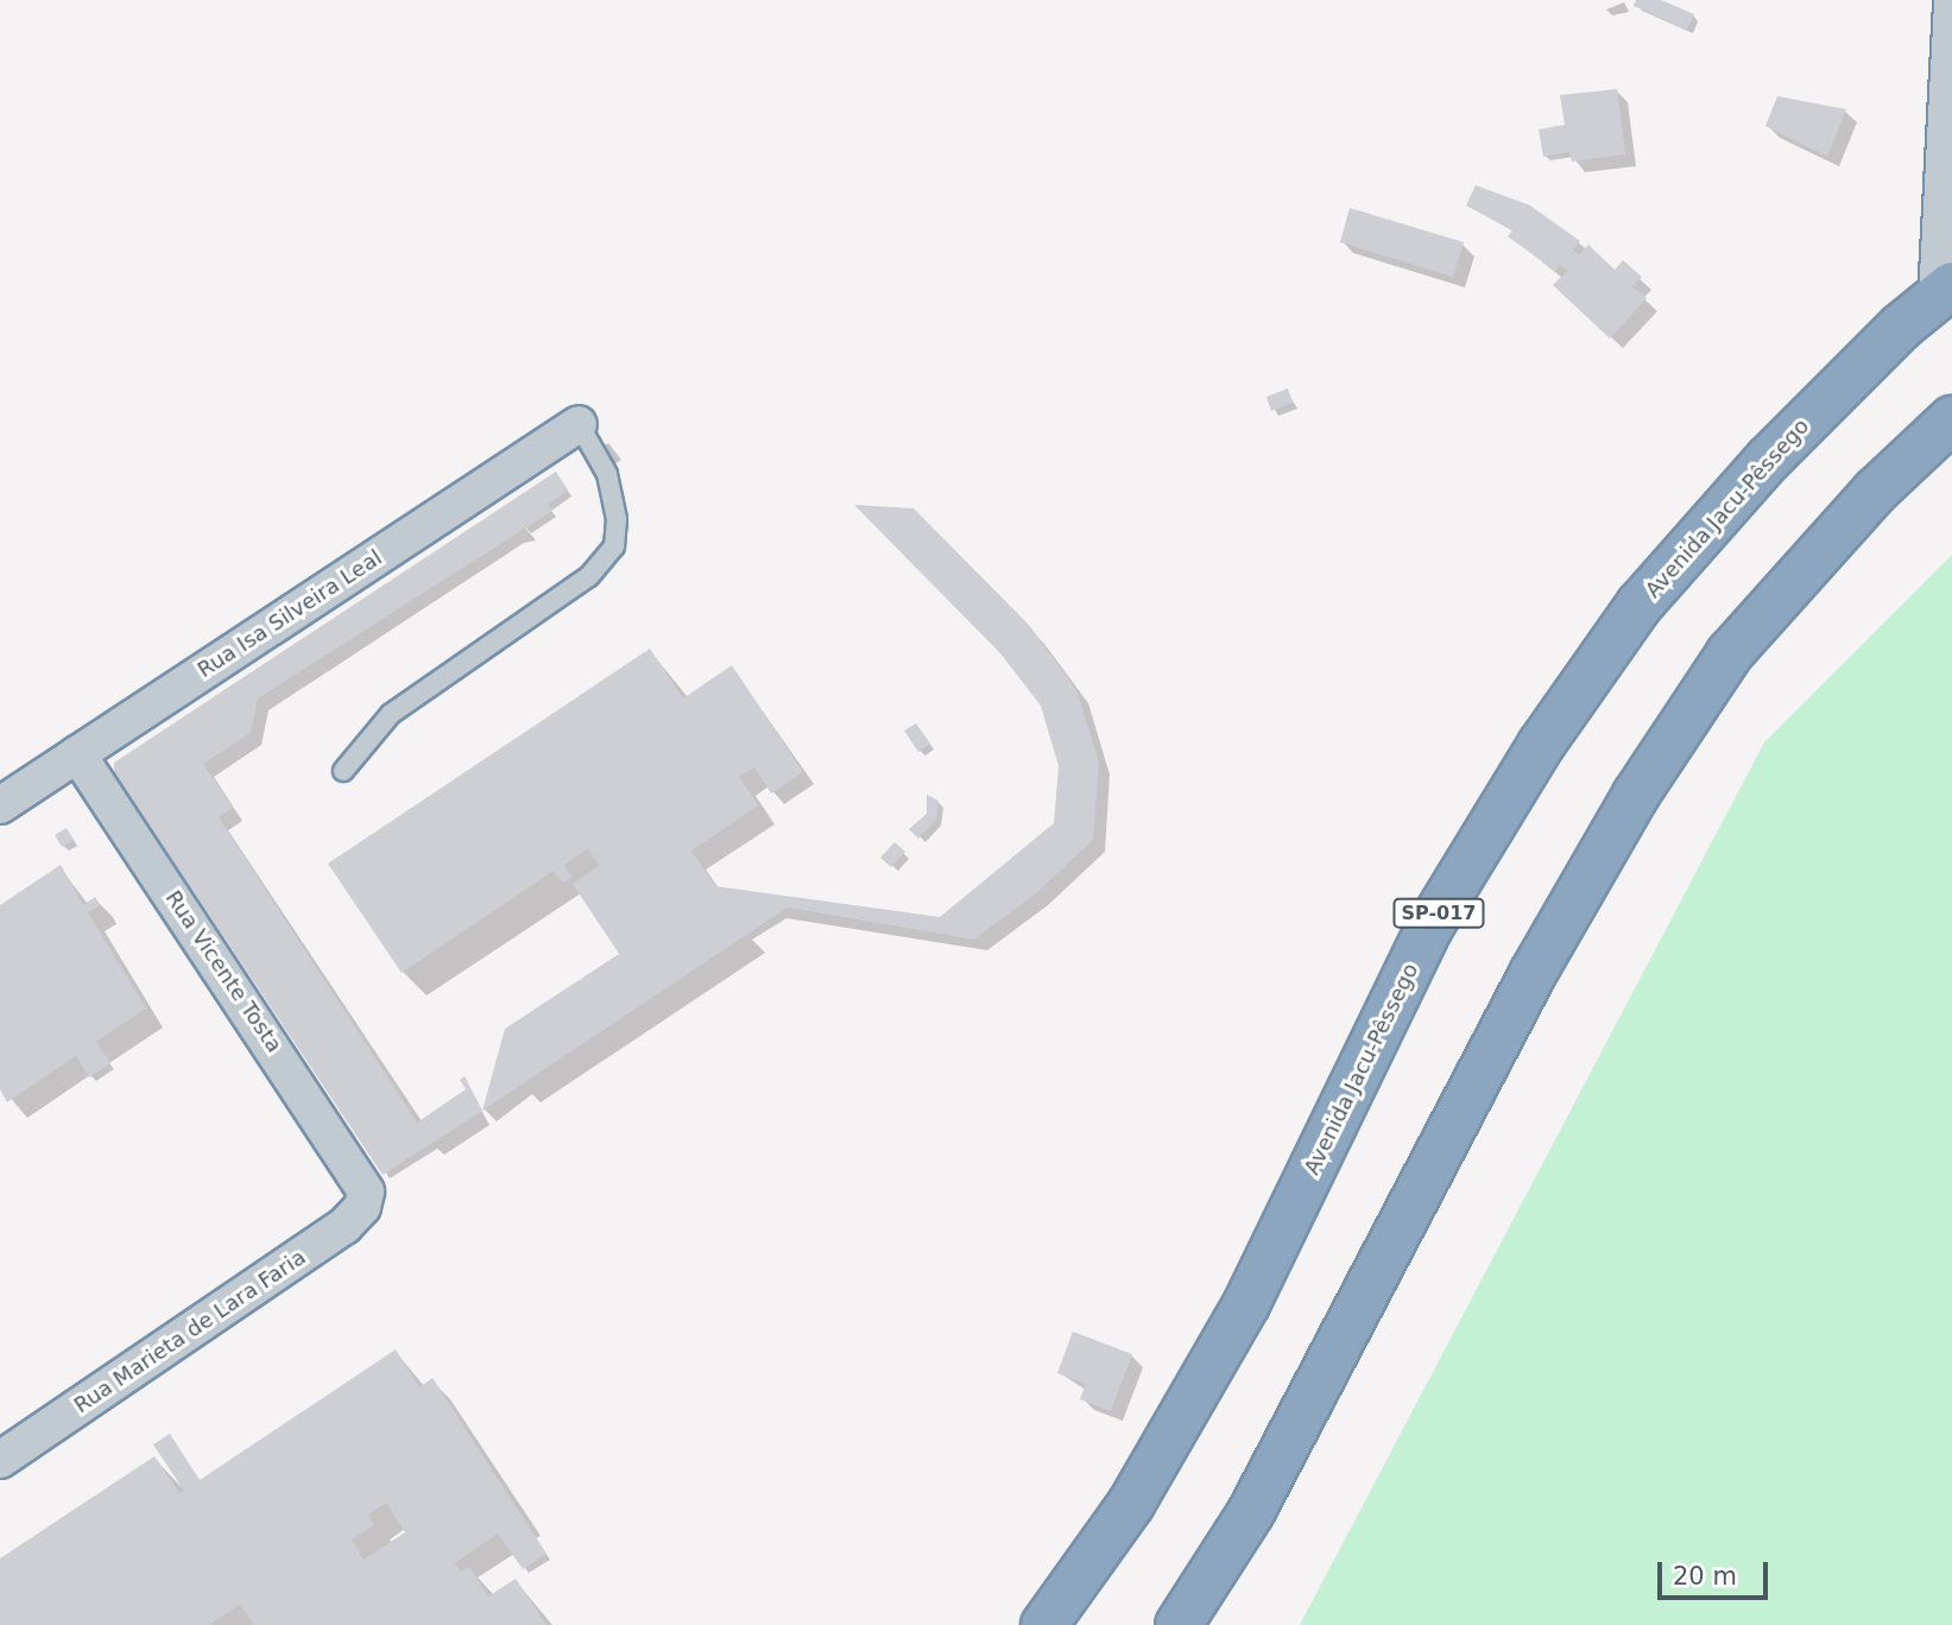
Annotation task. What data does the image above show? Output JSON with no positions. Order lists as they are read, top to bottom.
{
  "streets": {
    "highway": ["Avenida Jacu-Pêssego", "SP-017"],
    "street": ["Rua Isa Silveira Leal", "Rua Vicente Tosta", "Rua Marieta de Lara Faria"]
  },
  "crossings": [
    ["Rua Isa Silveira Leal", "Rua Vicente Tosta"],
    ["Rua Vicente Tosta", "Rua Marieta de Lara Faria"]
  ],
  "scale_bar": "20 m"
}
